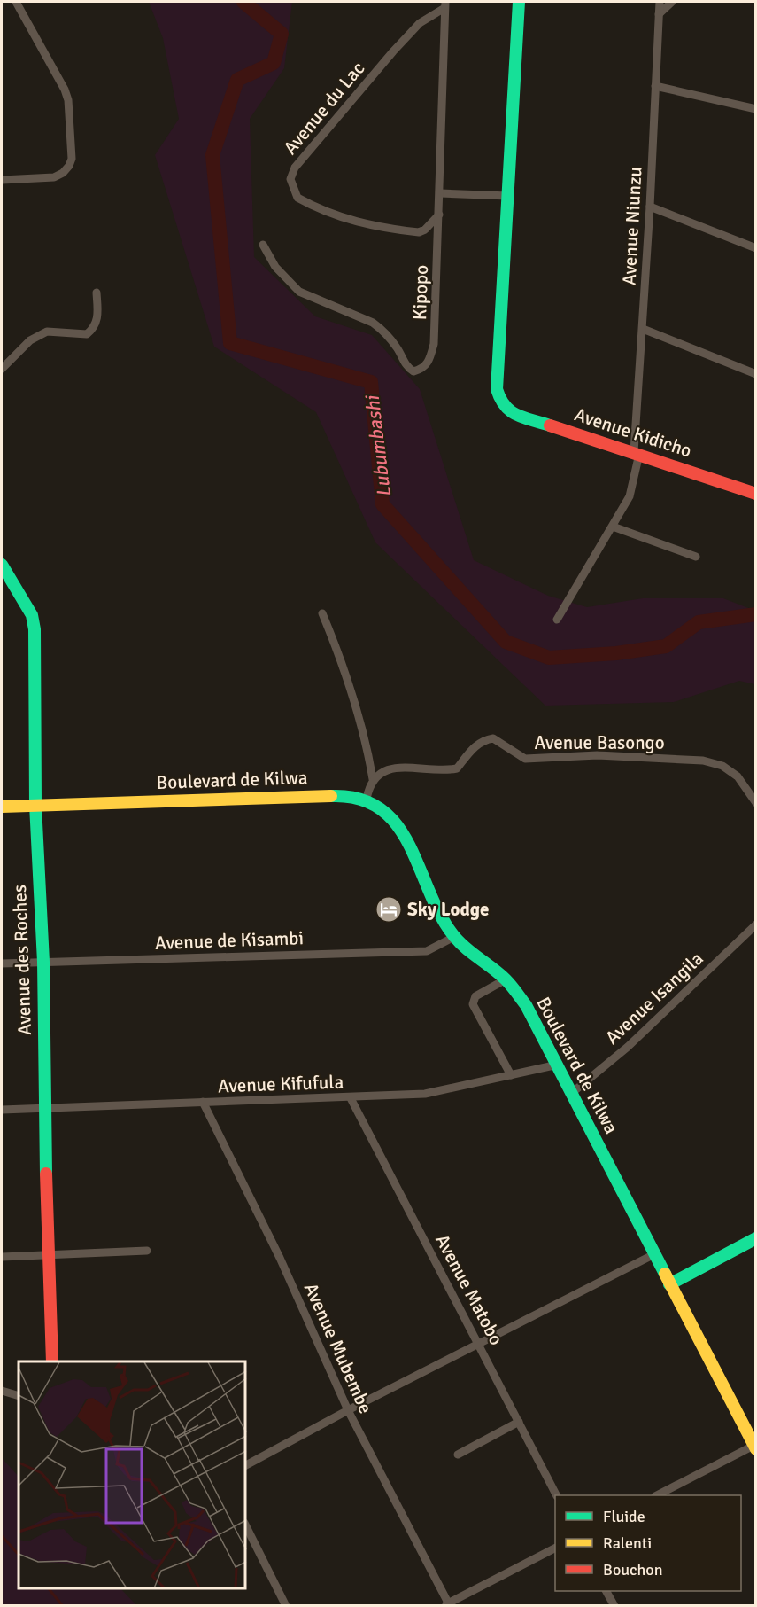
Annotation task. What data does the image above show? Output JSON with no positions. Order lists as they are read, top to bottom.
{
  "streets": {
    "street": [
      "Avenue du Lac",
      "Avenue Niunzu",
      "Kipopo",
      "Avenue Kidicho",
      "Avenue Basongo",
      "Boulevard de Kilwa",
      "Avenue de Kisambi",
      "Avenue des Roches",
      "Avenue Isangila",
      "Avenue Kifufula",
      "Avenue Matobo",
      "Avenue Mubembe"
    ]
  },
  "crossings": [
    ["Avenue du Lac", "Kipopo"],
    ["Avenue Niunzu", "Avenue Kidicho"],
    ["Boulevard de Kilwa", "Avenue de Kisambi"],
    ["Boulevard de Kilwa", "Avenue des Roches"],
    ["Boulevard de Kilwa", "Avenue Isangila"],
    ["Boulevard de Kilwa", "Avenue Kifufula"],
    ["Avenue de Kisambi", "Avenue des Roches"],
    ["Avenue des Roches", "Avenue Kifufula"],
    ["Avenue Kifufula", "Avenue Matobo"],
    ["Avenue Kifufula", "Avenue Mubembe"]
  ],
  "water": ["Lubumbashi"],
  "places": {
    "hotel": ["Sky Lodge"]
  },
  "legend": ["Fluide", "Ralenti", "Bouchon"]
}
